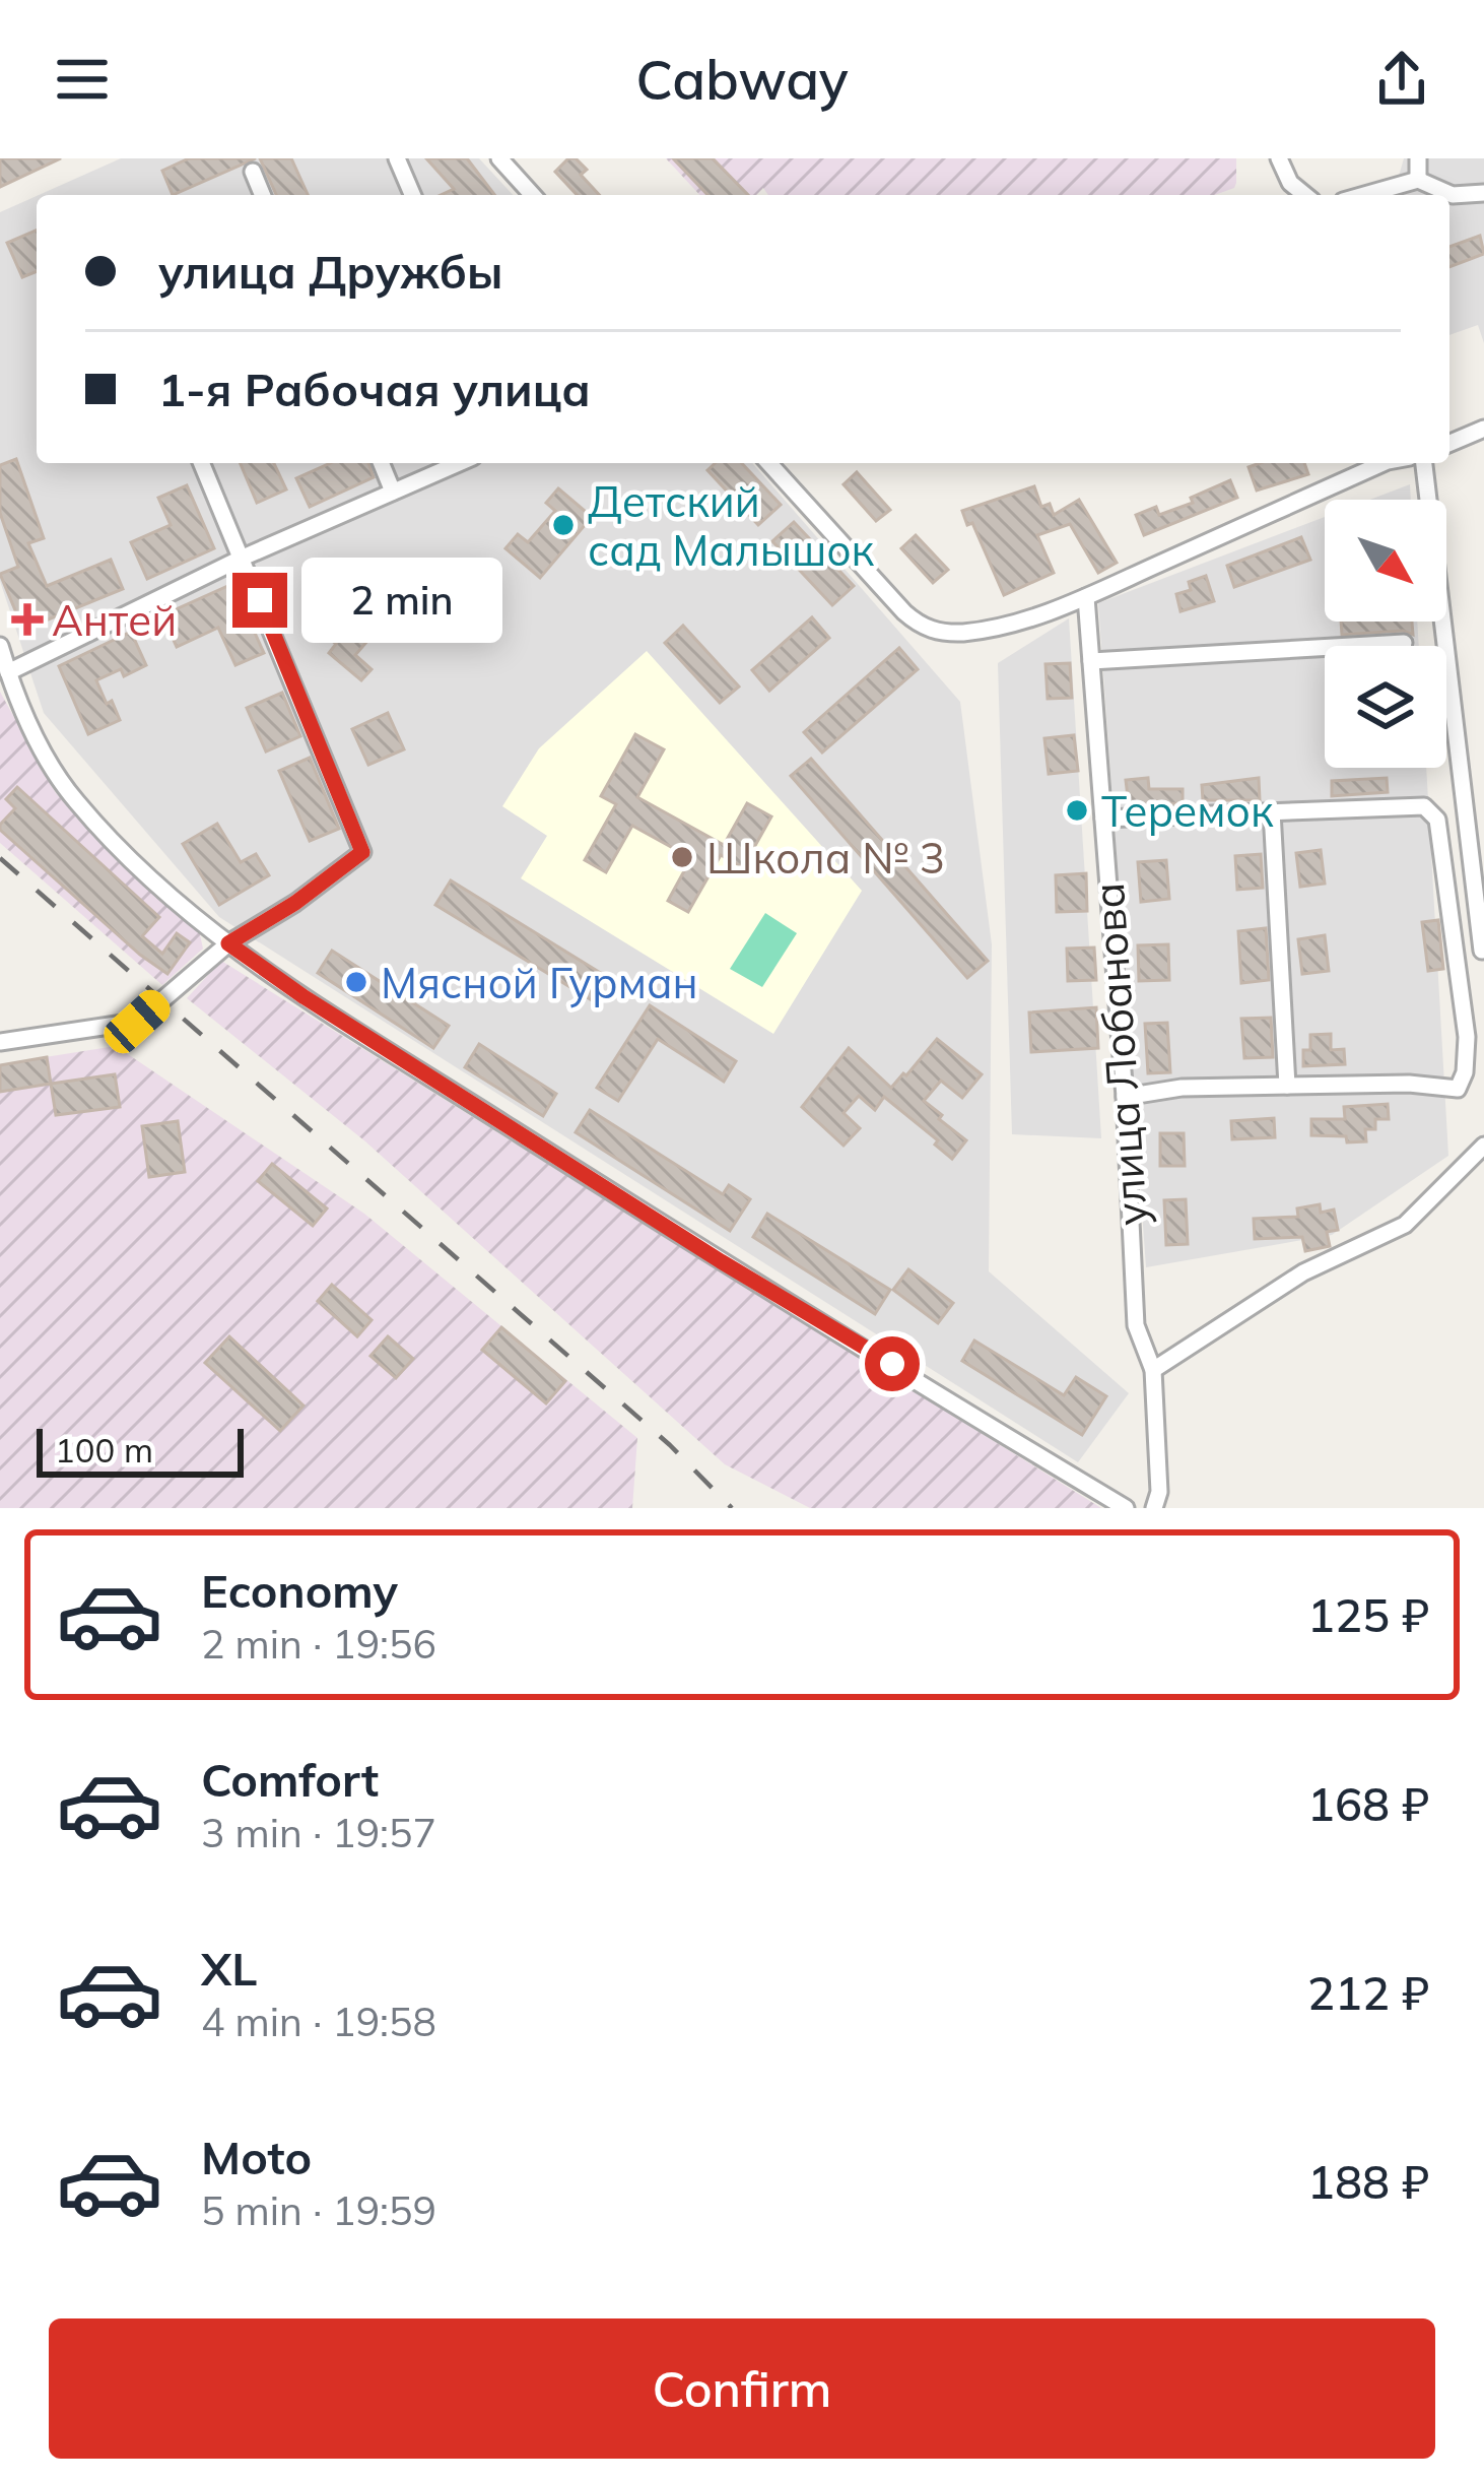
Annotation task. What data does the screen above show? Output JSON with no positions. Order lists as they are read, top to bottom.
{
  "streets": {
    "street": ["улица Лобанова"]
  },
  "places": {
    "other": [
      "Детский сад Малышок",
      "Теремок",
      "Школа № 3",
      "Мясной Гурман"
    ],
    "health": ["Антей"]
  },
  "scale_bar": "100 m",
  "north": "bottom right",
  "page": {
    "header": "Cabway",
    "banner": ["улица Дружбы", "1-я Рабочая улица"],
    "bubble": "2 min",
    "scale": "100 m",
    "list": [
      {
        "name": "Economy",
        "note": "2 min · 19:56",
        "value": "125 ₽"
      },
      {
        "name": "Comfort",
        "note": "3 min · 19:57",
        "value": "168 ₽"
      },
      {
        "name": "XL",
        "note": "4 min · 19:58",
        "value": "212 ₽"
      },
      {
        "name": "Moto",
        "note": "5 min · 19:59",
        "value": "188 ₽"
      }
    ],
    "buttons": "Confirm"
  }
}
